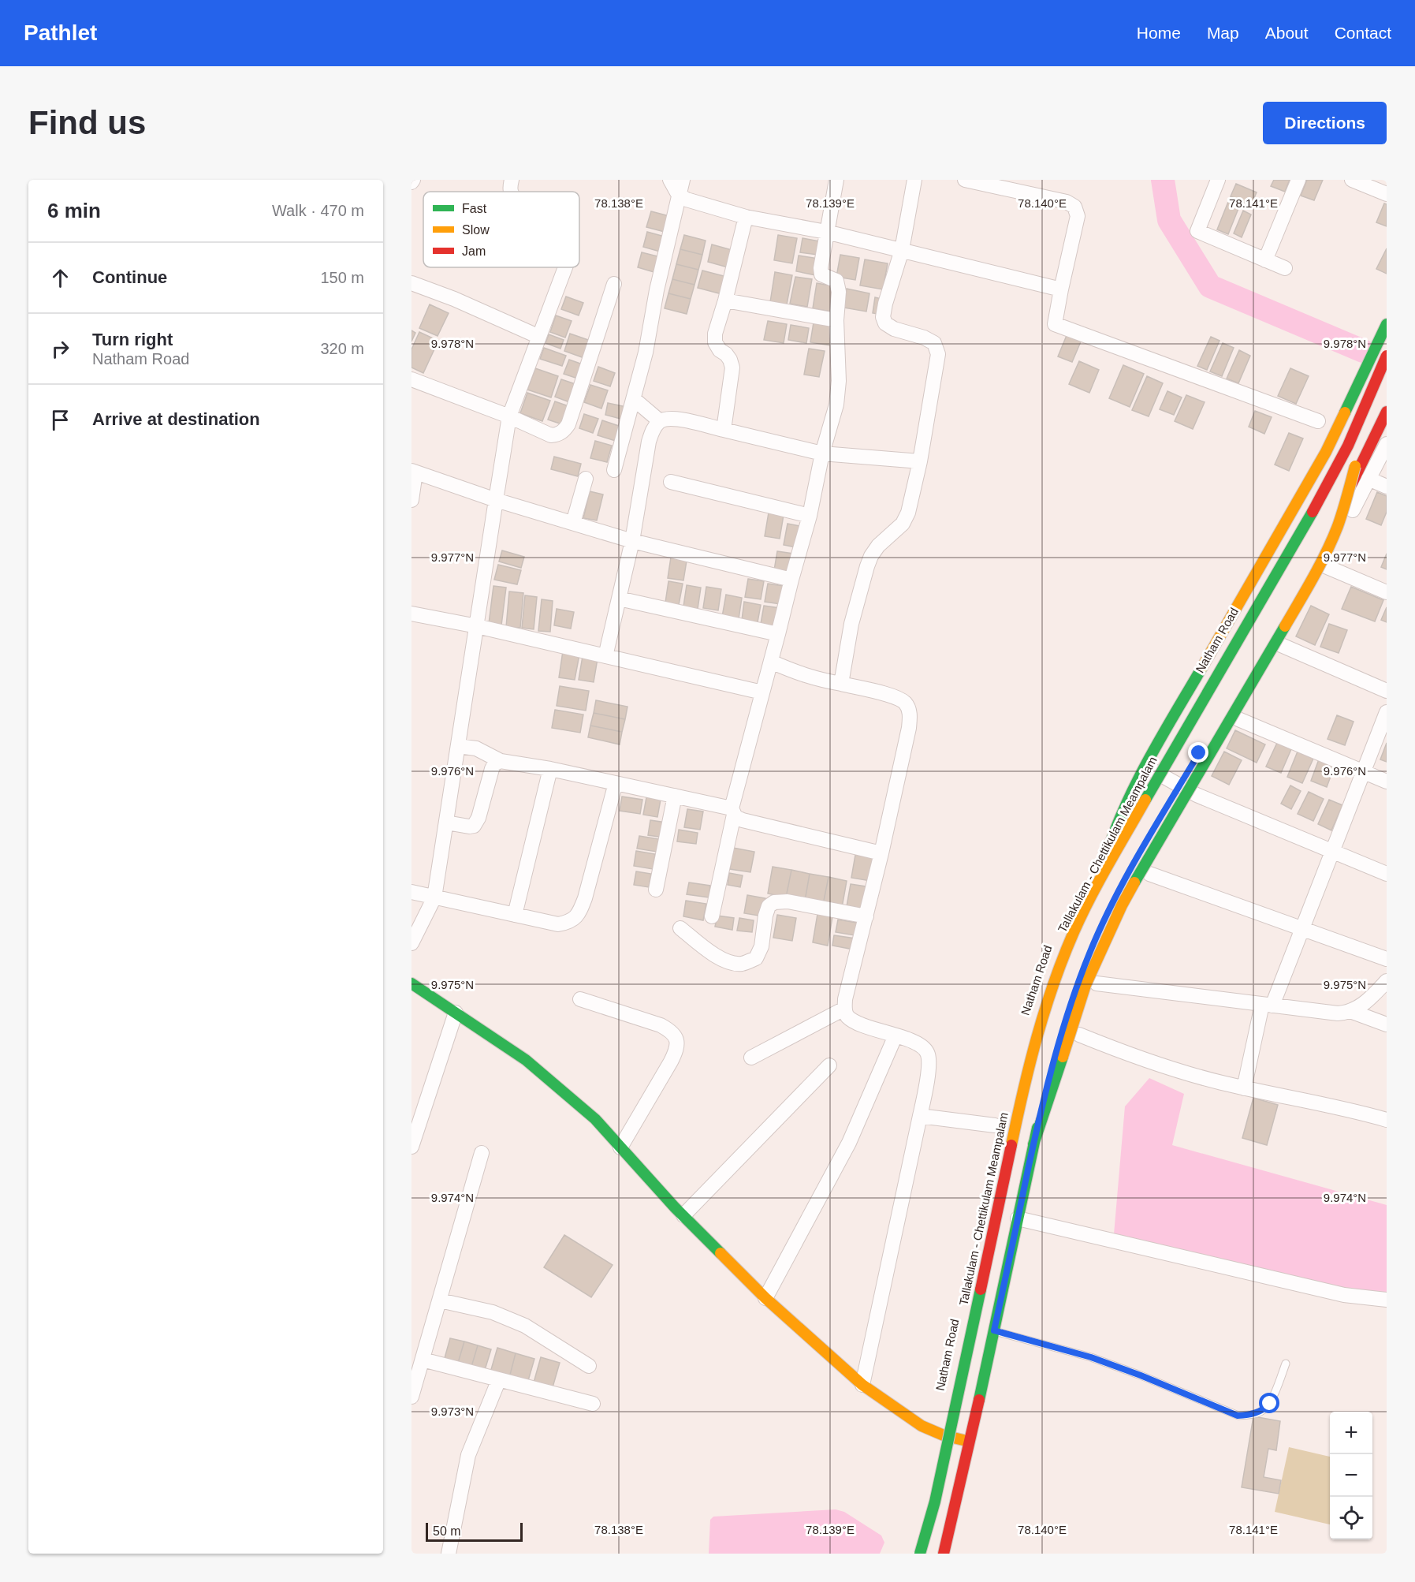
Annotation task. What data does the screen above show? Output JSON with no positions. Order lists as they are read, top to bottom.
{
  "streets": {
    "main road": ["Natham Road", "Tallakulam - Chettikulam Meampalam"]
  },
  "legend": ["Fast", "Slow", "Jam"],
  "scale_bar": "50 m",
  "page": {
    "header": "Pathlet",
    "nav": [
      "Home",
      "Map",
      "About",
      "Contact"
    ],
    "buttons": "Directions",
    "title": "Find us",
    "heading": ["6 min", "Walk · 470 m"],
    "list": [
      ["Continue", "150 m"],
      ["Turn right", "Natham Road", "320 m"],
      "Arrive at destination"
    ],
    "map_buttons": ["+", "−"],
    "scale": "50 m"
  },
  "coordinates": [
    "78.138°E",
    "78.139°E",
    "78.140°E",
    "78.141°E",
    "9.978°N",
    "9.977°N",
    "9.976°N",
    "9.975°N",
    "9.974°N",
    "9.973°N"
  ]
}
